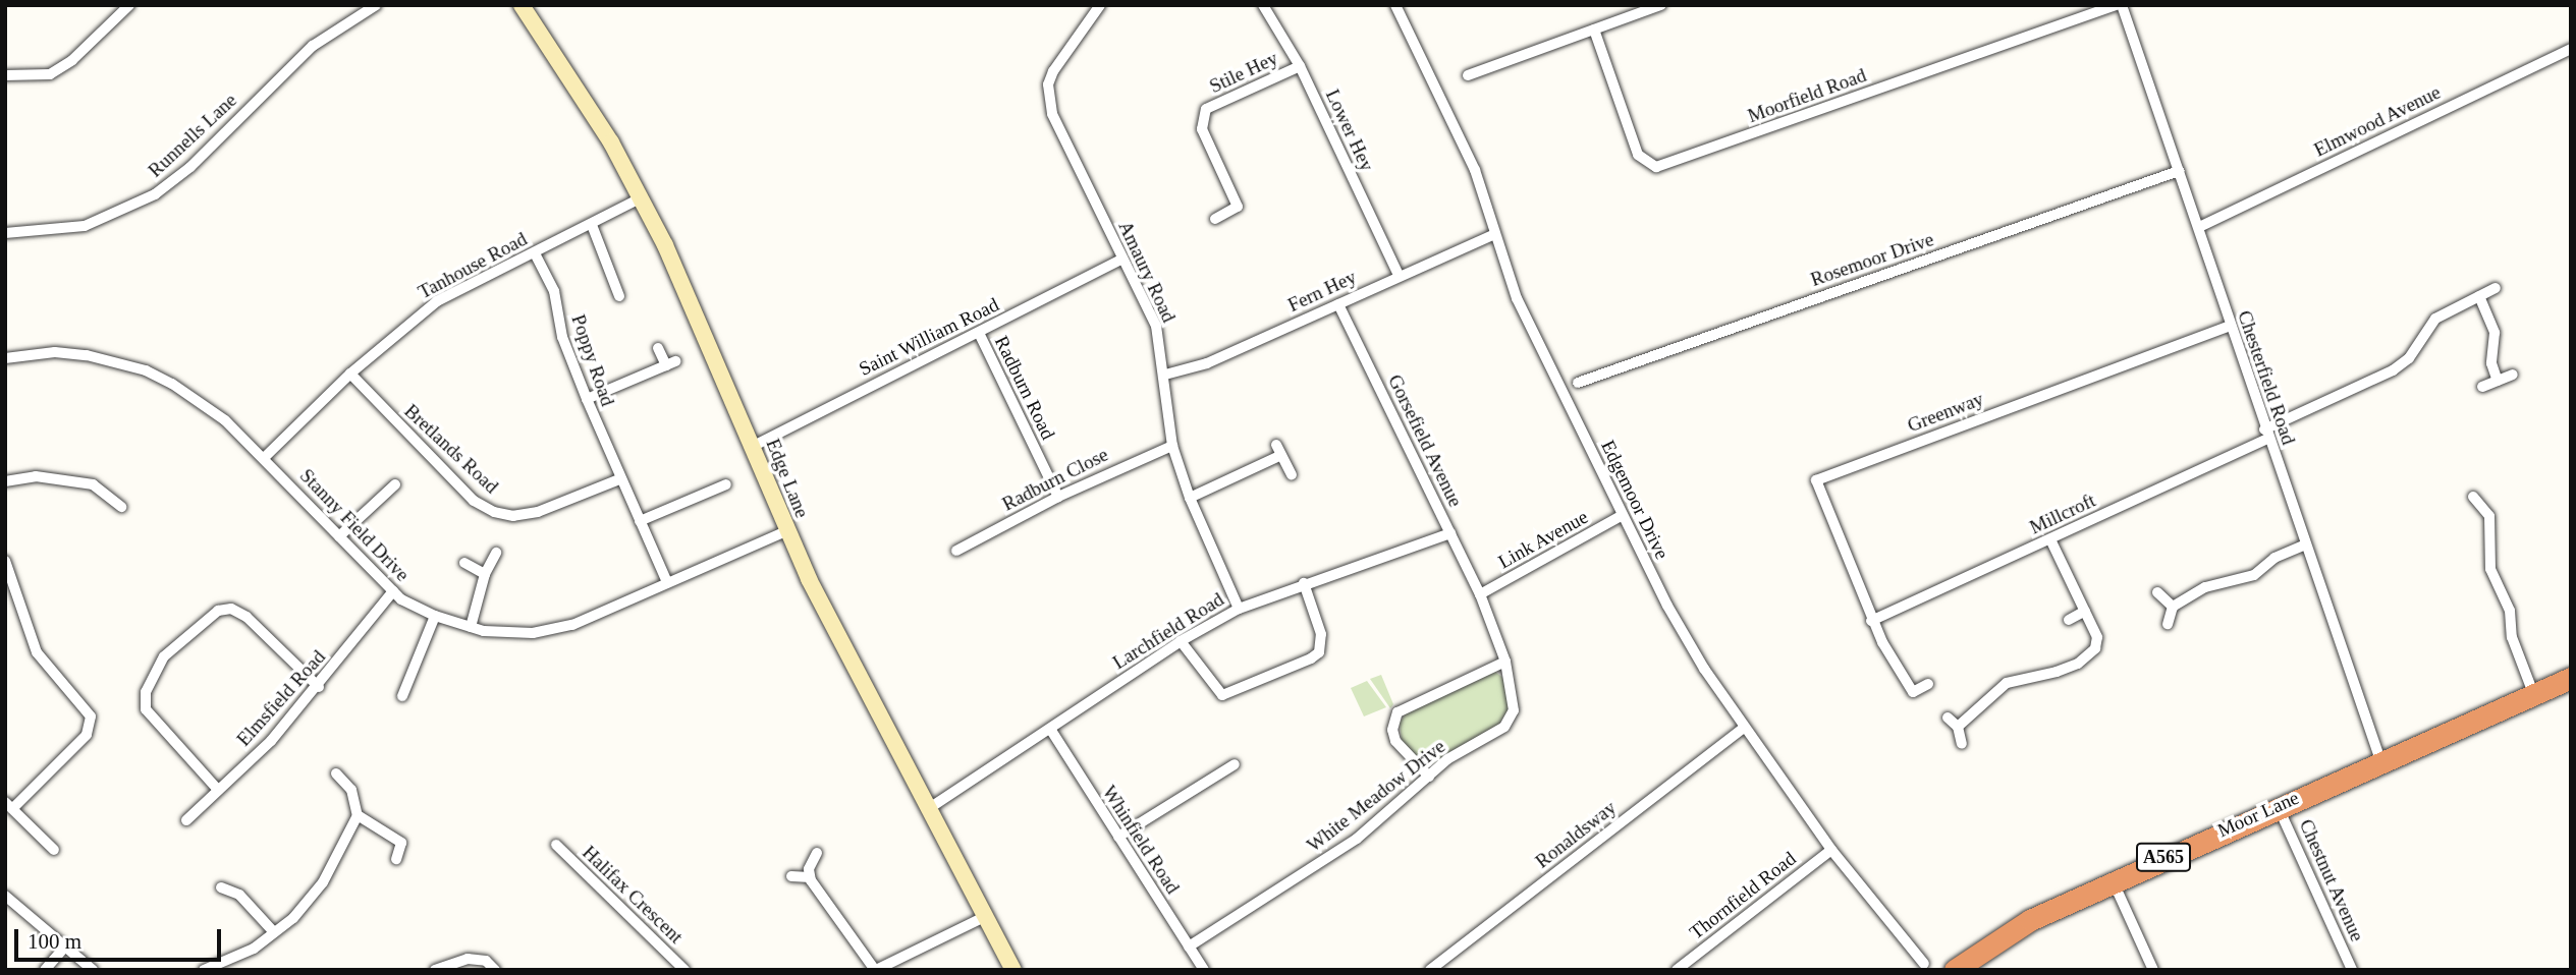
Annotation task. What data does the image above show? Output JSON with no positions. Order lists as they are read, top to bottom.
{
  "streets": {
    "highway": ["Moor Lane", "A565"],
    "street": [
      "Stile Hey",
      "Moorfield Road",
      "Elmwood Avenue",
      "Lower Hey",
      "Runnells Lane",
      "Rosemoor Drive",
      "Tanhouse Road",
      "Amaury Road",
      "Fern Hey",
      "Saint William Road",
      "Poppy Road",
      "Chesterfield Road",
      "Radburn Road",
      "Greenway",
      "Gorsefield Avenue",
      "Bretlands Road",
      "Edge Lane",
      "Radburn Close",
      "Edgemoor Drive",
      "Millcroft",
      "Stanny Field Drive",
      "Link Avenue",
      "Larchfield Road",
      "Elmsfield Road",
      "White Meadow Drive",
      "Ronaldsway",
      "Whinfield Road",
      "Chestnut Avenue",
      "Halifax Crescent",
      "Thornfield Road"
    ]
  },
  "crossings": [
    ["Stile Hey", "Lower Hey"],
    ["Moorfield Road", "Chesterfield Road"],
    ["Elmwood Avenue", "Chesterfield Road"],
    ["Lower Hey", "Fern Hey"],
    ["Rosemoor Drive", "Chesterfield Road"],
    ["Tanhouse Road", "Poppy Road"],
    ["Tanhouse Road", "Bretlands Road"],
    ["Tanhouse Road", "Edge Lane"],
    ["Tanhouse Road", "Stanny Field Drive"],
    ["Amaury Road", "Fern Hey"],
    ["Amaury Road", "Saint William Road"],
    ["Amaury Road", "Radburn Close"],
    ["Amaury Road", "Larchfield Road"],
    ["Fern Hey", "Gorsefield Avenue"],
    ["Fern Hey", "Edgemoor Drive"],
    ["Saint William Road", "Radburn Road"],
    ["Saint William Road", "Edge Lane"],
    ["Poppy Road", "Bretlands Road"],
    ["Chesterfield Road", "Greenway"],
    ["Chesterfield Road", "Millcroft"],
    ["Chesterfield Road", "Moor Lane"],
    ["Radburn Road", "Radburn Close"],
    ["Greenway", "Millcroft"],
    ["Gorsefield Avenue", "Link Avenue"],
    ["Gorsefield Avenue", "Larchfield Road"],
    ["Gorsefield Avenue", "White Meadow Drive"],
    ["Edge Lane", "Stanny Field Drive"],
    ["Edge Lane", "Larchfield Road"],
    ["Edgemoor Drive", "Link Avenue"],
    ["Edgemoor Drive", "Ronaldsway"],
    ["Edgemoor Drive", "Thornfield Road"],
    ["Stanny Field Drive", "Elmsfield Road"],
    ["Link Avenue", "White Meadow Drive"],
    ["Larchfield Road", "Whinfield Road"],
    ["White Meadow Drive", "Whinfield Road"],
    ["Moor Lane", "Chestnut Avenue"]
  ],
  "scale_bar": "100 m"
}
